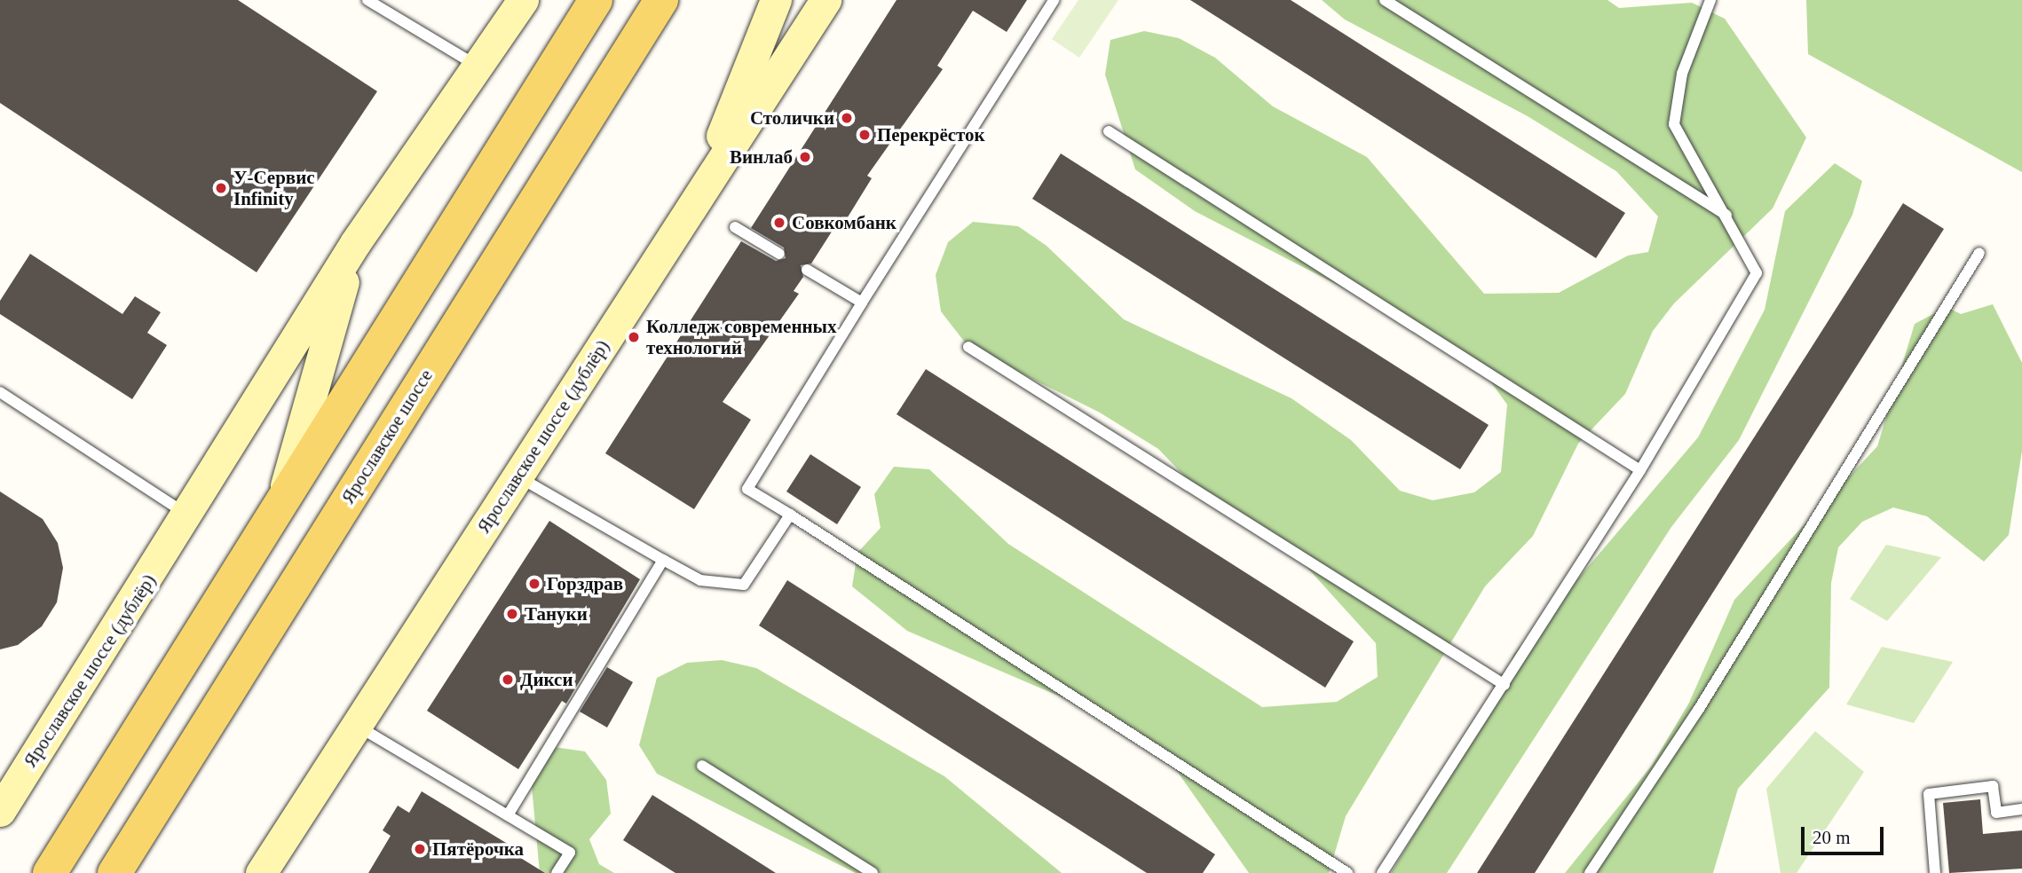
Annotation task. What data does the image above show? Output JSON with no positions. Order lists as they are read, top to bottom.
{
  "streets": {
    "main road": ["Ярославское шоссе"],
    "street": ["Ярославское шоссе (дублёр)"]
  },
  "places": [
    "Столички",
    "Перекрёсток",
    "Винлаб",
    "У-Сервис Infinity",
    "Совкомбанк",
    "Колледж современных технологий",
    "Горздрав",
    "Тануки",
    "Дикси",
    "Пятёрочка"
  ],
  "scale_bar": "20 m"
}
